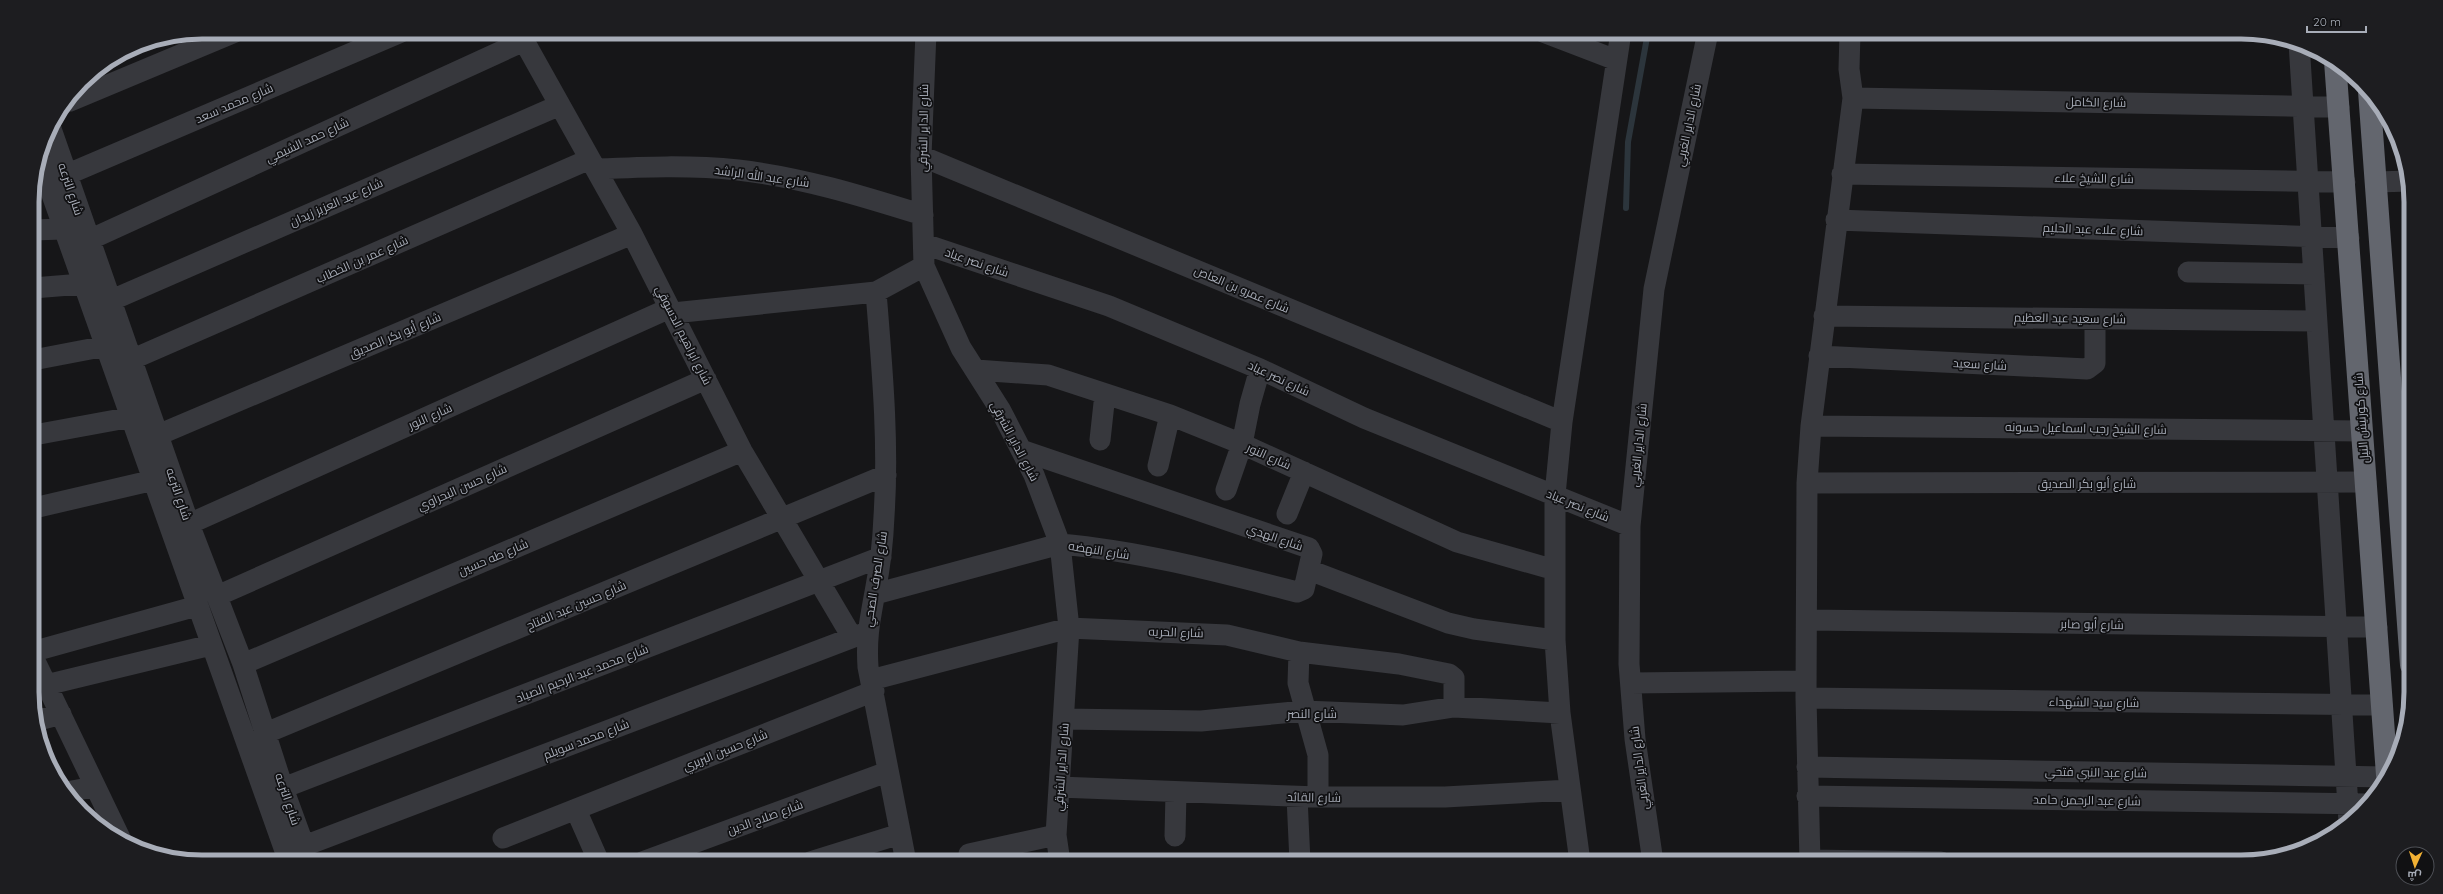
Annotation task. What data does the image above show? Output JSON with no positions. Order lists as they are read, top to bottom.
{
  "streets": {
    "highway": ["شارع كورنيش النيل"],
    "street": [
      "شارع الكامل",
      "شارع محمد سعد",
      "شارع الداير الغربي",
      "شارع الداير الشرقي",
      "شارع حمد الشيمي",
      "شارع عبد الله الراشد",
      "شارع الشيخ علاء",
      "شارع الترعه",
      "شارع عبد العزيز زيدان",
      "شارع علاء عبد الحليم",
      "شارع عمر بن الخطاب",
      "شارع نصر عياد",
      "شارع عمرو بن العاص",
      "شارع سعيد عبد العظيم",
      "شارع أبو بكر الصديق",
      "شارع ابراهيم الدسوقي",
      "شارع سعيد",
      "شارع النور",
      "شارع الشيخ رجب اسماعيل حسونه",
      "شارع حسن البحراوي",
      "شارع الهدي",
      "شارع النهضه",
      "شارع طه حسين",
      "شارع الصرف الصحي",
      "شارع حسين عبد الفتاح",
      "شارع أبو صابر",
      "شارع الحريه",
      "شارع محمد عبد الرحيم الصياد",
      "شارع سيد الشهداء",
      "شارع النصر",
      "شارع محمد سويلم",
      "شارع حسين البربري",
      "شارع عبد النبي فتحي",
      "شارع القائد",
      "شارع عبد الرحمن حامد",
      "شارع صلاح الدين"
    ]
  },
  "crossings": [
    ["شارع الكامل", "شارع كورنيش النيل"],
    ["شارع محمد سعد", "شارع الترعه"],
    ["شارع الداير الغربي", "شارع نصر عياد"],
    ["شارع الداير الغربي", "شارع سيد الشهداء"],
    ["شارع الداير الشرقي", "شارع عبد الله الراشد"],
    ["شارع الداير الشرقي", "شارع نصر عياد"],
    ["شارع الداير الشرقي", "شارع عمرو بن العاص"],
    ["شارع الداير الشرقي", "شارع النور"],
    ["شارع الداير الشرقي", "شارع الهدي"],
    ["شارع الداير الشرقي", "شارع النهضه"],
    ["شارع الداير الشرقي", "شارع الحريه"],
    ["شارع الداير الشرقي", "شارع النصر"],
    ["شارع الداير الشرقي", "شارع القائد"],
    ["شارع حمد الشيمي", "شارع الترعه"],
    ["شارع عبد الله الراشد", "شارع عمر بن الخطاب"],
    ["شارع عبد الله الراشد", "شارع ابراهيم الدسوقي"],
    ["شارع الشيخ علاء", "شارع كورنيش النيل"],
    ["شارع الترعه", "شارع عبد العزيز زيدان"],
    ["شارع الترعه", "شارع عمر بن الخطاب"],
    ["شارع الترعه", "شارع أبو بكر الصديق"],
    ["شارع الترعه", "شارع النور"],
    ["شارع الترعه", "شارع حسن البحراوي"],
    ["شارع الترعه", "شارع طه حسين"],
    ["شارع الترعه", "شارع حسين عبد الفتاح"],
    ["شارع الترعه", "شارع محمد عبد الرحيم الصياد"],
    ["شارع الترعه", "شارع محمد سويلم"],
    ["شارع عبد العزيز زيدان", "شارع ابراهيم الدسوقي"],
    ["شارع علاء عبد الحليم", "شارع كورنيش النيل"],
    ["شارع عمر بن الخطاب", "شارع ابراهيم الدسوقي"],
    ["شارع سعيد عبد العظيم", "شارع سعيد"],
    ["شارع أبو بكر الصديق", "شارع ابراهيم الدسوقي"],
    ["شارع أبو بكر الصديق", "شارع كورنيش النيل"],
    ["شارع ابراهيم الدسوقي", "شارع النور"],
    ["شارع ابراهيم الدسوقي", "شارع حسن البحراوي"],
    ["شارع ابراهيم الدسوقي", "شارع طه حسين"],
    ["شارع ابراهيم الدسوقي", "شارع الصرف الصحي"],
    ["شارع ابراهيم الدسوقي", "شارع حسين عبد الفتاح"],
    ["شارع ابراهيم الدسوقي", "شارع محمد عبد الرحيم الصياد"],
    ["شارع ابراهيم الدسوقي", "شارع محمد سويلم"],
    ["شارع النور", "شارع الصرف الصحي"],
    ["شارع كورنيش النيل", "شارع الشيخ رجب اسماعيل حسونه"],
    ["شارع كورنيش النيل", "شارع أبو صابر"],
    ["شارع كورنيش النيل", "شارع سيد الشهداء"],
    ["شارع الهدي", "شارع النهضه"],
    ["شارع النهضه", "شارع الصرف الصحي"],
    ["شارع الصرف الصحي", "شارع حسين عبد الفتاح"],
    ["شارع الصرف الصحي", "شارع الحريه"],
    ["شارع الصرف الصحي", "شارع محمد عبد الرحيم الصياد"],
    ["شارع الصرف الصحي", "شارع محمد سويلم"],
    ["شارع الصرف الصحي", "شارع حسين البربري"],
    ["شارع الصرف الصحي", "شارع صلاح الدين"],
    ["شارع الحريه", "شارع النصر"],
    ["شارع الحريه", "شارع حسين البربري"]
  ],
  "scale_bar": "20 m",
  "north": "bottom"
}
